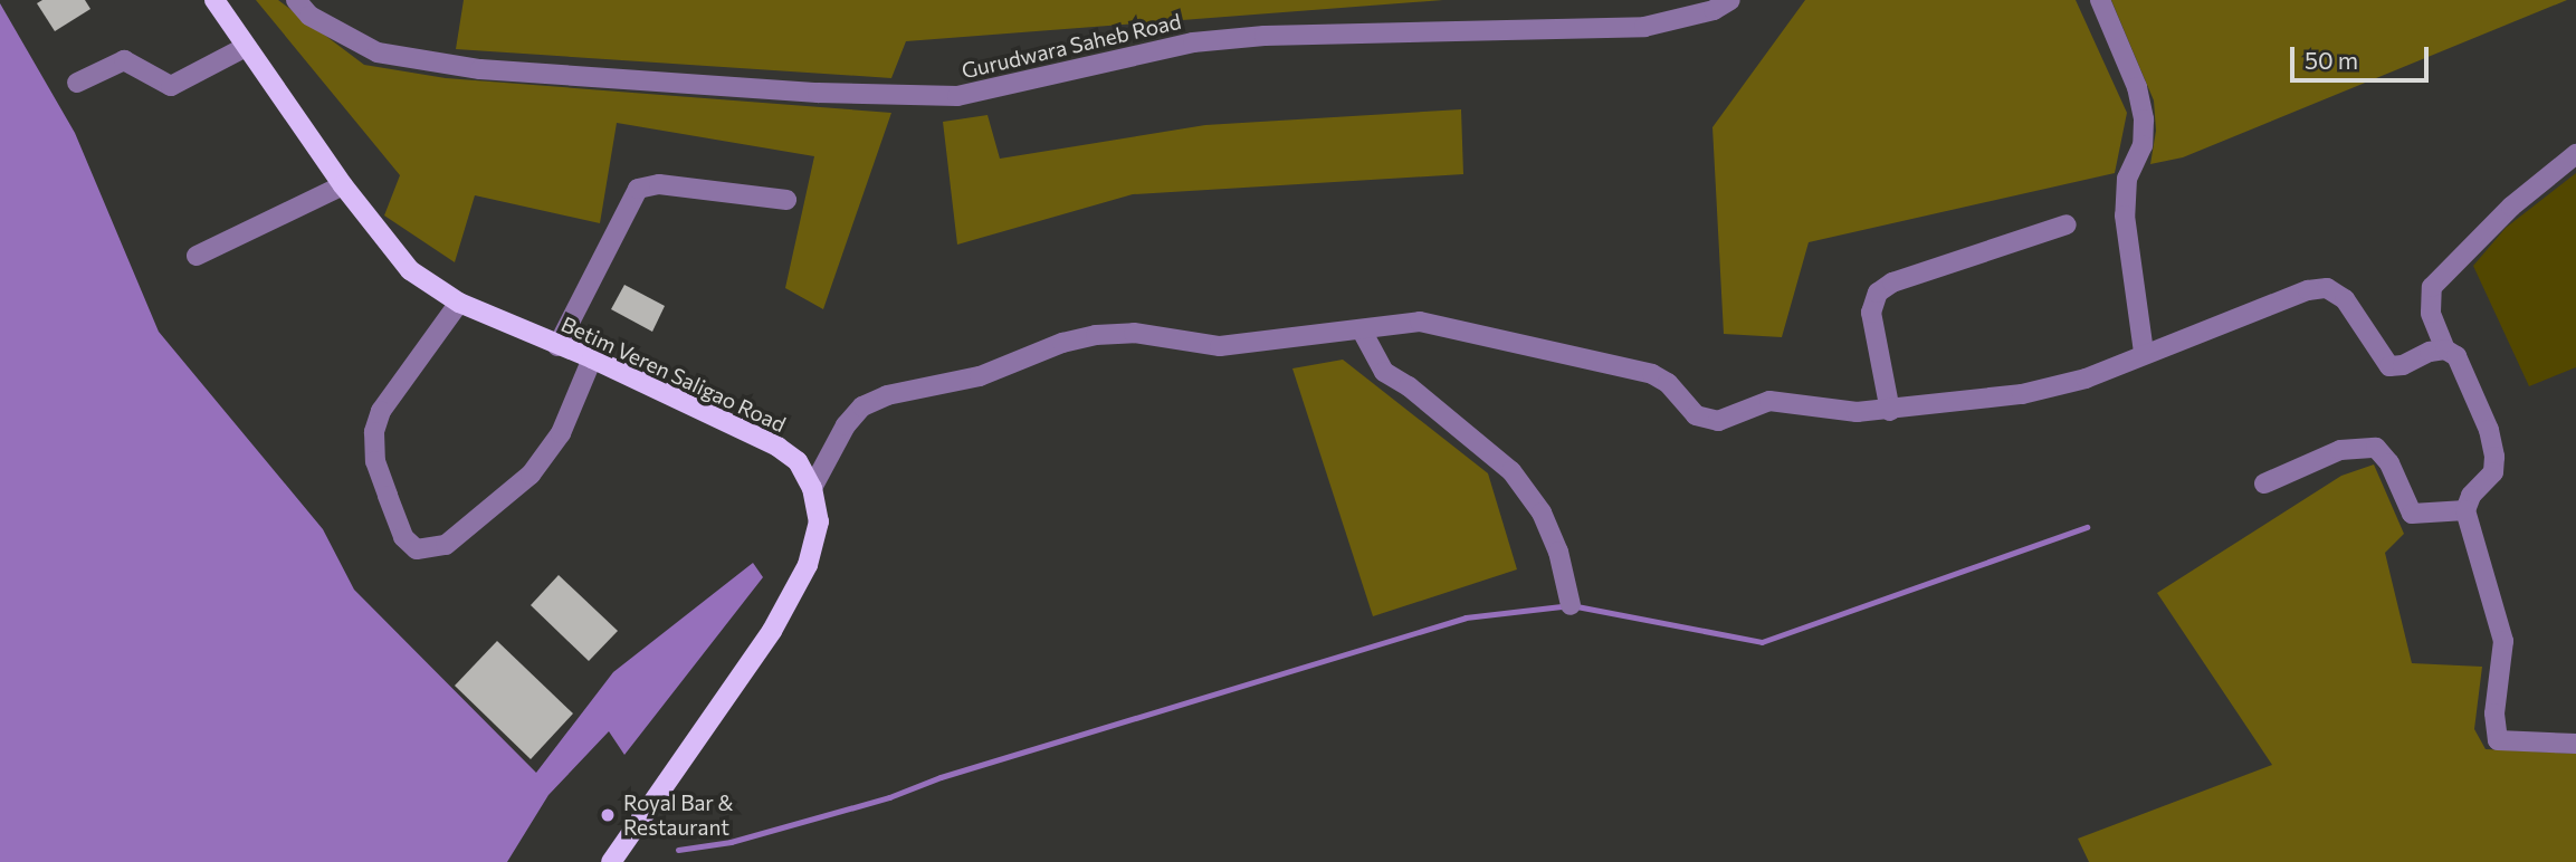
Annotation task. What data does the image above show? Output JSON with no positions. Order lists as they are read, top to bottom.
{
  "streets": {
    "main road": ["Betim Veren Saligao Road"],
    "street": ["Gurudwara Saheb Road"]
  },
  "places": ["Royal Bar & Restaurant"],
  "scale_bar": "50 m"
}
